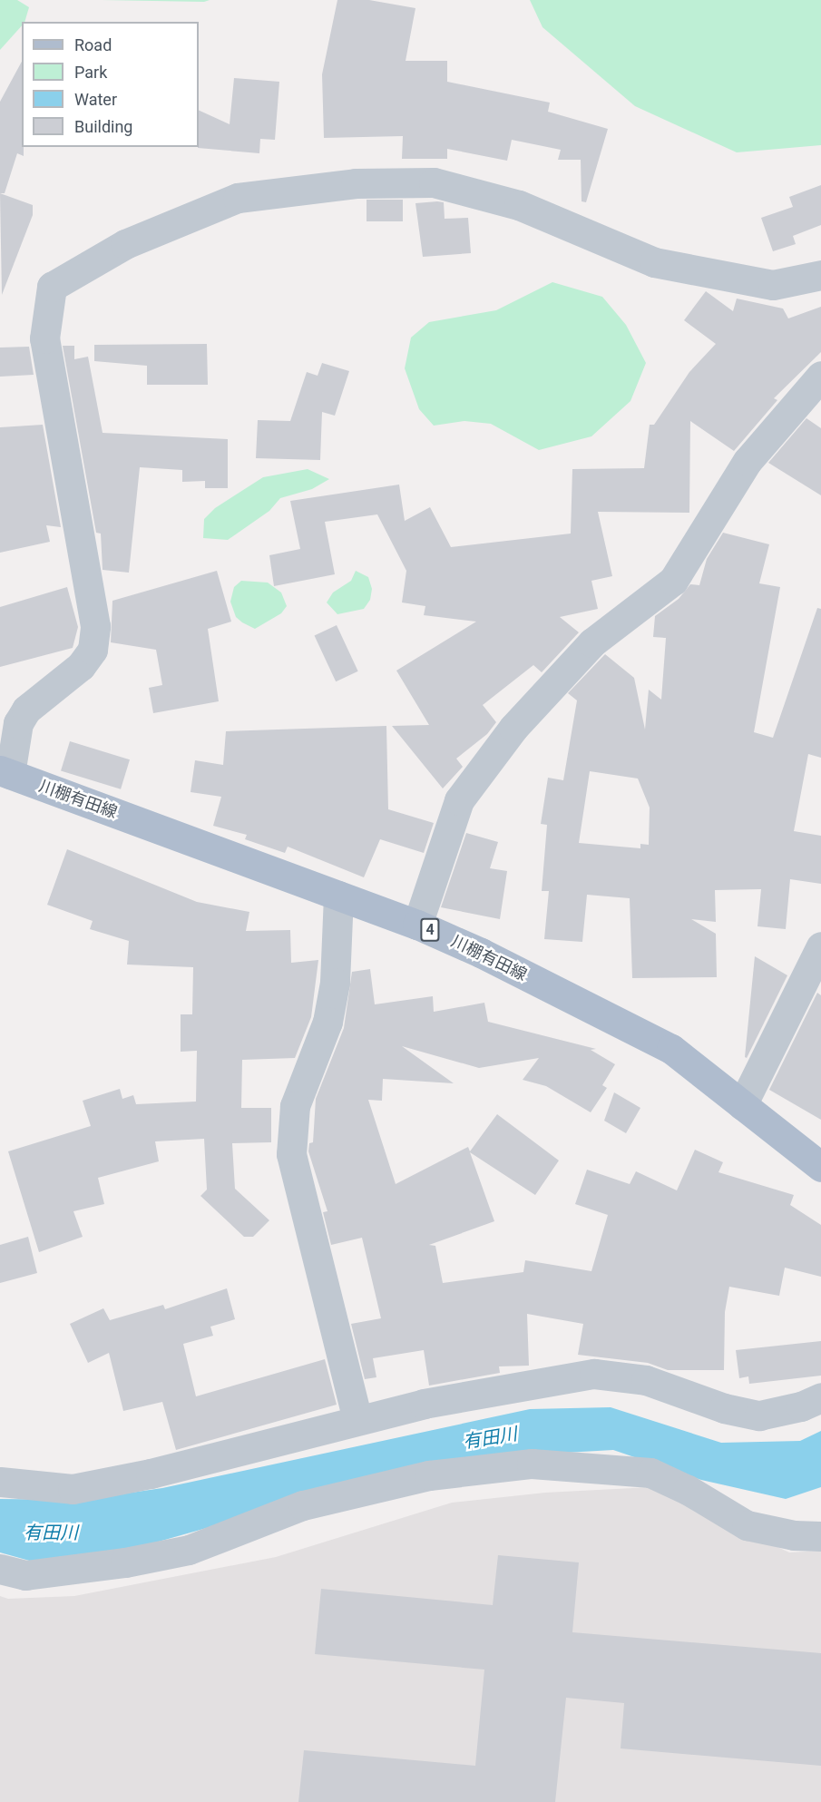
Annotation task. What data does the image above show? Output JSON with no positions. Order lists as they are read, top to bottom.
{
  "streets": {
    "main road": ["川棚有田線", "4"]
  },
  "water": ["有田川"],
  "legend": [
    "Road",
    "Park",
    "Water",
    "Building"
  ]
}
